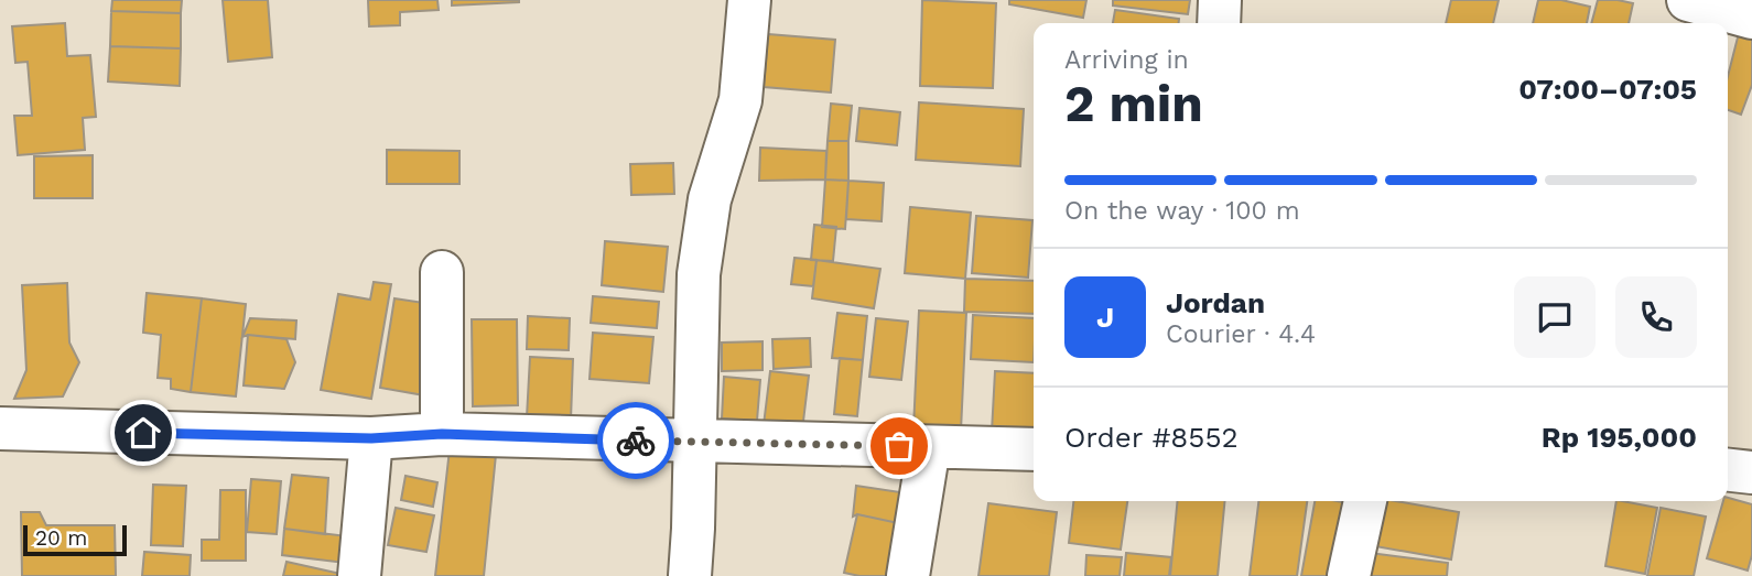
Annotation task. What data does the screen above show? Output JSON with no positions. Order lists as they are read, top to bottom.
{
  "scale_bar": "20 m",
  "page": {
    "heading": ["2 min", "Arriving in", "07:00–07:05"],
    "panel": [
      "Jordan",
      "Courier · 4.4",
      "Order #8552",
      "Rp 195,000"
    ],
    "bar": "On the way · 100 m",
    "round": "J",
    "scale": "20 m"
  }
}
